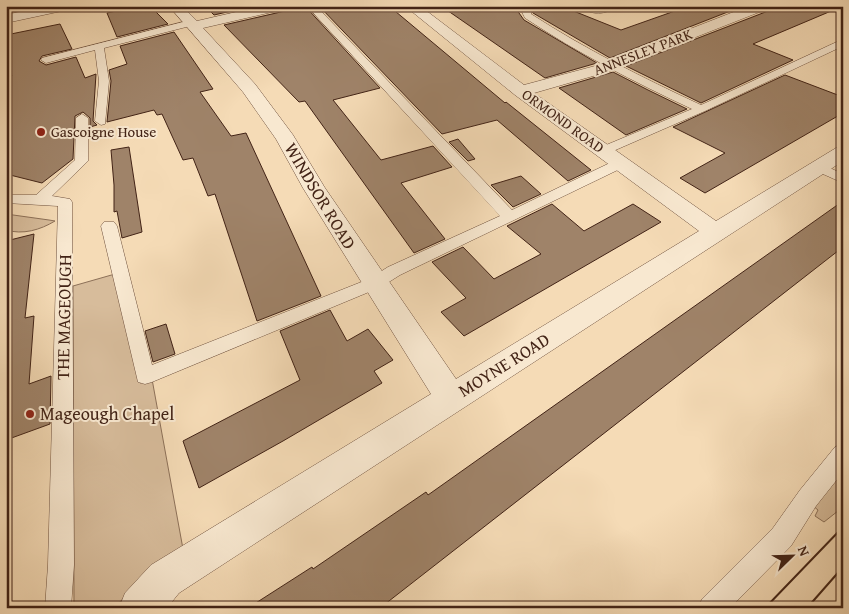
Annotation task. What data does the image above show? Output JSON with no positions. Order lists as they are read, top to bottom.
{
  "streets": {
    "street": [
      "ANNESLEY PARK",
      "ORMOND ROAD",
      "WINDSOR ROAD",
      "MOYNE ROAD"
    ],
    "lane": ["THE MAGEOUGH"]
  },
  "crossings": [
    ["ANNESLEY PARK", "ORMOND ROAD"],
    ["ORMOND ROAD", "MOYNE ROAD"],
    ["WINDSOR ROAD", "MOYNE ROAD"]
  ],
  "places": ["Gascoigne House", "Mageough Chapel"],
  "north": "top right"
}
